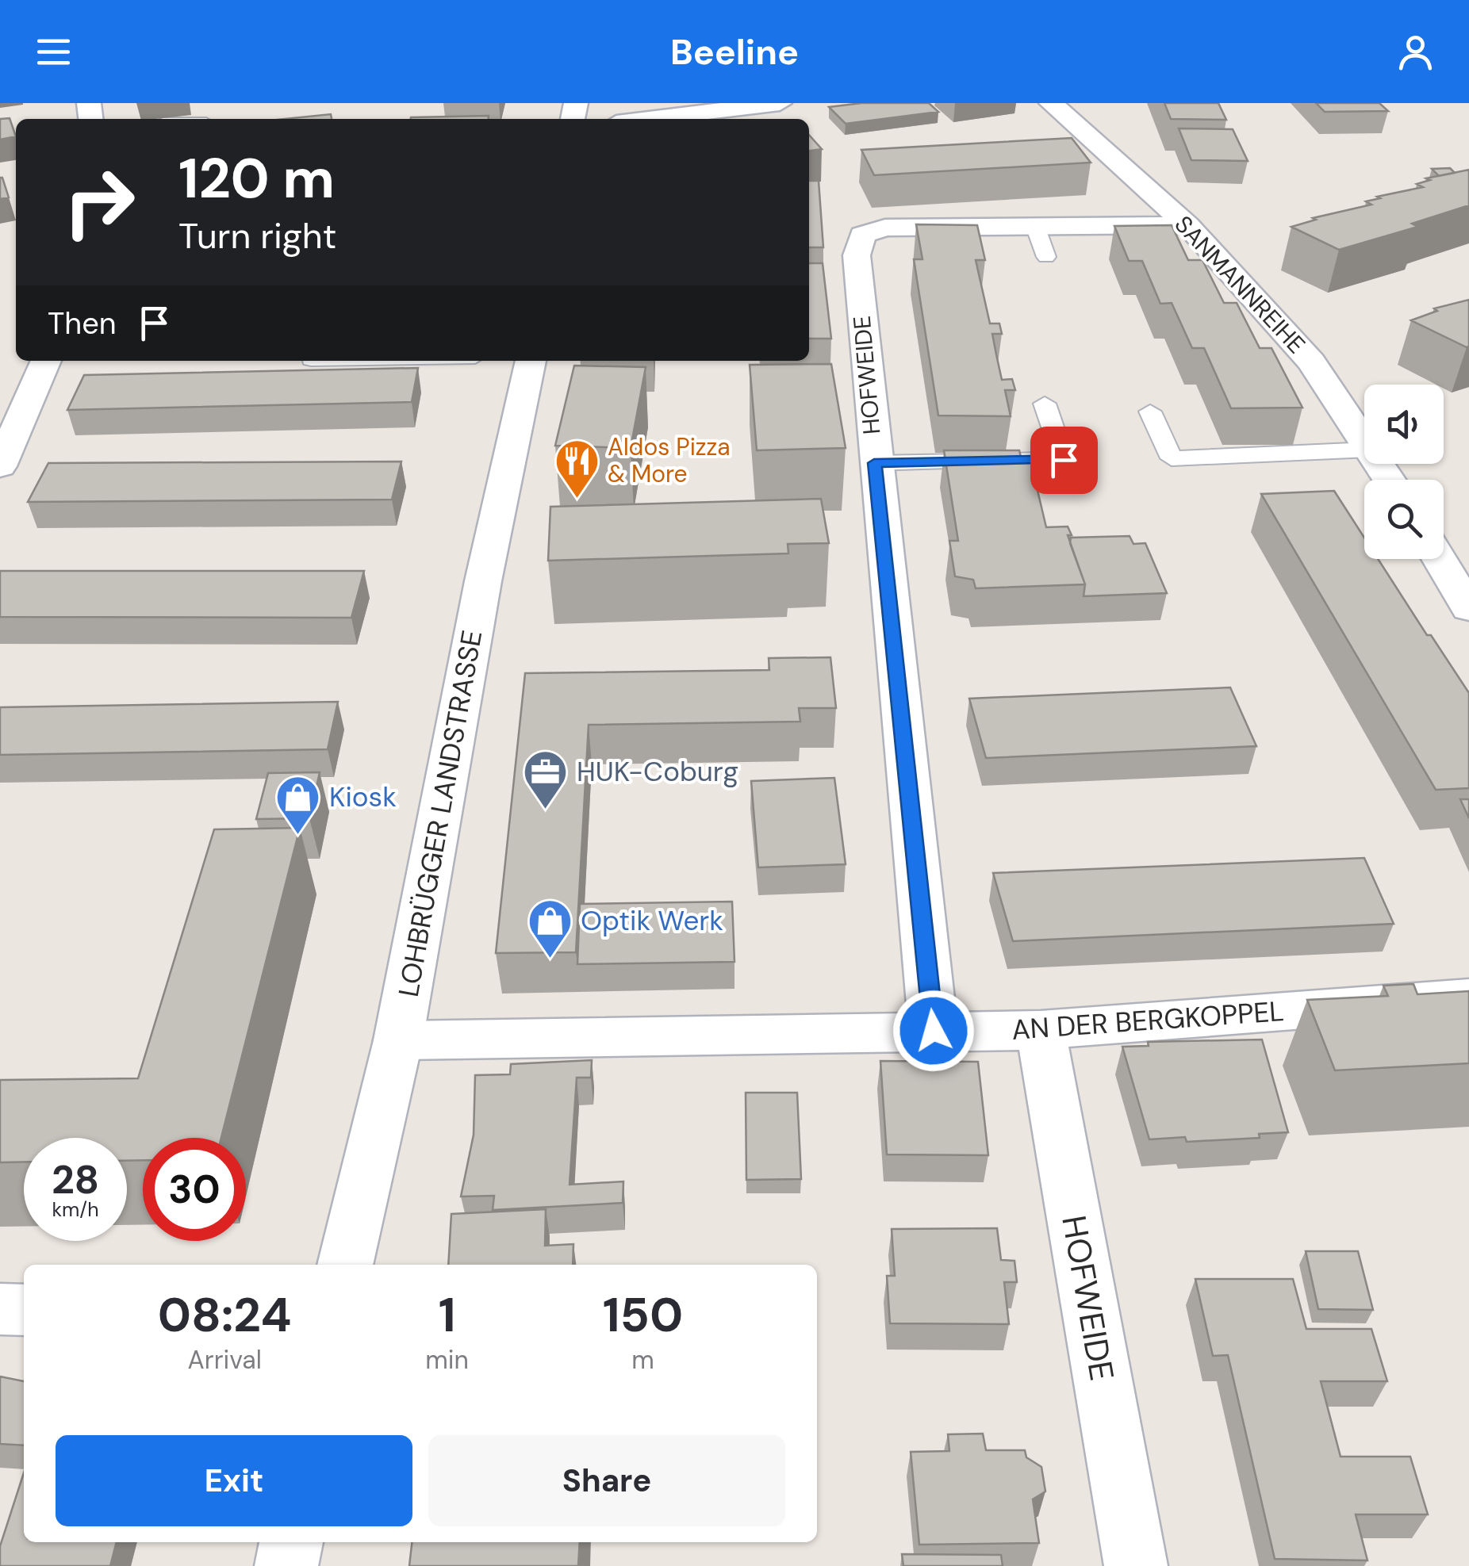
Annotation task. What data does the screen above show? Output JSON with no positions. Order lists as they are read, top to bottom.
{
  "streets": {
    "street": [
      "SANMANNREIHE",
      "HOFWEIDE",
      "LOHBRÜGGER LANDSTRASSE",
      "AN DER BERGKOPPEL"
    ]
  },
  "crossings": [
    ["SANMANNREIHE", "HOFWEIDE"],
    ["HOFWEIDE", "AN DER BERGKOPPEL"],
    ["LOHBRÜGGER LANDSTRASSE", "AN DER BERGKOPPEL"]
  ],
  "places": {
    "restaurant": ["Aldos Pizza & More"],
    "office": ["HUK-Coburg"],
    "shop": ["Kiosk", "Optik Werk"]
  },
  "page": {
    "header": "Beeline",
    "turn": ["120 m", "Turn right"],
    "then": "Then",
    "speed": "28 km/h",
    "limit": "30",
    "eta": [
      "08:24",
      "Arrival",
      "1",
      "min",
      "150",
      "m"
    ],
    "buttons": ["Exit", "Share"]
  }
}
